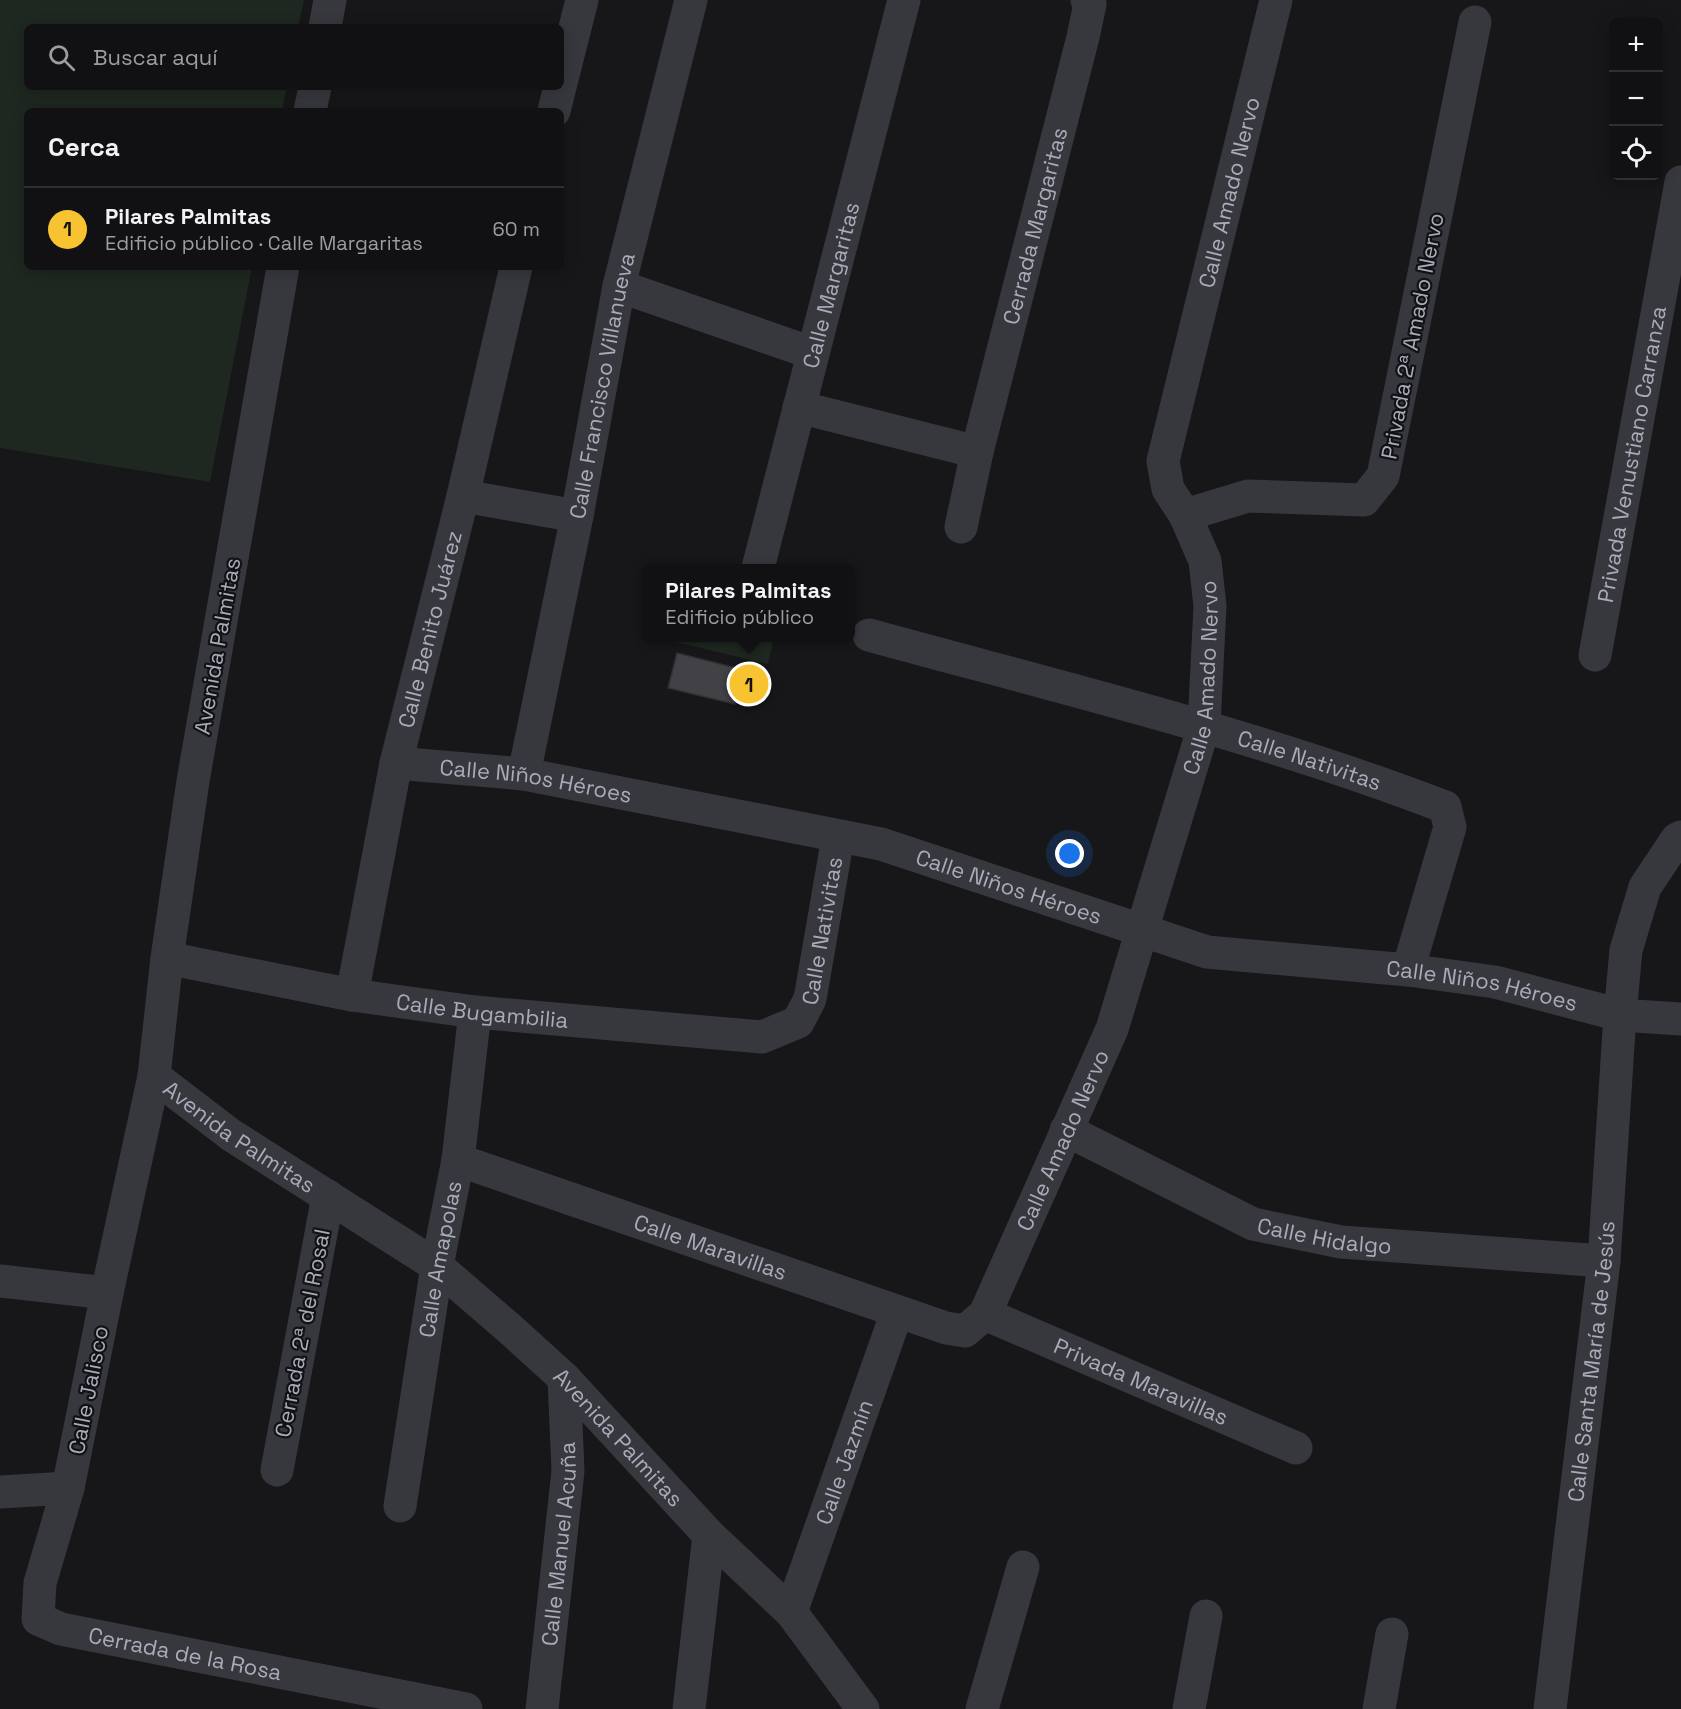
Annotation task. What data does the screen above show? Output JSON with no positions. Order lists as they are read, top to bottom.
{
  "streets": {
    "street": [
      "Calle Amado Nervo",
      "Cerrada Margaritas",
      "Calle Margaritas",
      "Privada 2ª Amado Nervo",
      "Calle Francisco Villanueva",
      "Privada Venustiano Carranza",
      "Calle Benito Juárez",
      "Avenida Palmitas",
      "Calle Nativitas",
      "Calle Niños Héroes",
      "Calle Bugambilia",
      "Calle Hidalgo",
      "Calle Maravillas",
      "Calle Amapolas",
      "Cerrada 2ª del Rosal",
      "Calle Santa María de Jesús",
      "Privada Maravillas",
      "Calle Jalisco",
      "Calle Jazmín",
      "Calle Manuel Acuña",
      "Cerrada de la Rosa"
    ]
  },
  "crossings": [
    ["Calle Amado Nervo", "Privada 2ª Amado Nervo"],
    ["Calle Amado Nervo", "Calle Nativitas"],
    ["Calle Amado Nervo", "Calle Niños Héroes"],
    ["Calle Amado Nervo", "Calle Hidalgo"],
    ["Calle Amado Nervo", "Calle Maravillas"],
    ["Calle Amado Nervo", "Privada Maravillas"],
    ["Calle Francisco Villanueva", "Calle Niños Héroes"],
    ["Calle Benito Juárez", "Calle Niños Héroes"],
    ["Calle Benito Juárez", "Calle Bugambilia"],
    ["Avenida Palmitas", "Calle Bugambilia"],
    ["Avenida Palmitas", "Calle Amapolas"],
    ["Avenida Palmitas", "Cerrada 2ª del Rosal"],
    ["Avenida Palmitas", "Calle Jalisco"],
    ["Avenida Palmitas", "Calle Jazmín"],
    ["Avenida Palmitas", "Calle Manuel Acuña"],
    ["Calle Nativitas", "Calle Niños Héroes"],
    ["Calle Nativitas", "Calle Bugambilia"],
    ["Calle Niños Héroes", "Calle Santa María de Jesús"],
    ["Calle Bugambilia", "Calle Amapolas"],
    ["Calle Hidalgo", "Calle Santa María de Jesús"],
    ["Calle Maravillas", "Calle Amapolas"],
    ["Calle Maravillas", "Privada Maravillas"],
    ["Calle Maravillas", "Calle Jazmín"],
    ["Calle Jalisco", "Cerrada de la Rosa"]
  ],
  "page": {
    "map_buttons": ["+", "−"],
    "search": "Buscar aquí",
    "heading": "Cerca",
    "list": [
      {
        "mark": "1",
        "name": "Pilares Palmitas",
        "note": "Edificio público · Calle Margaritas",
        "value": "60 m"
      }
    ],
    "popup": ["Pilares Palmitas", "Edificio público"],
    "pins": "1"
  }
}
